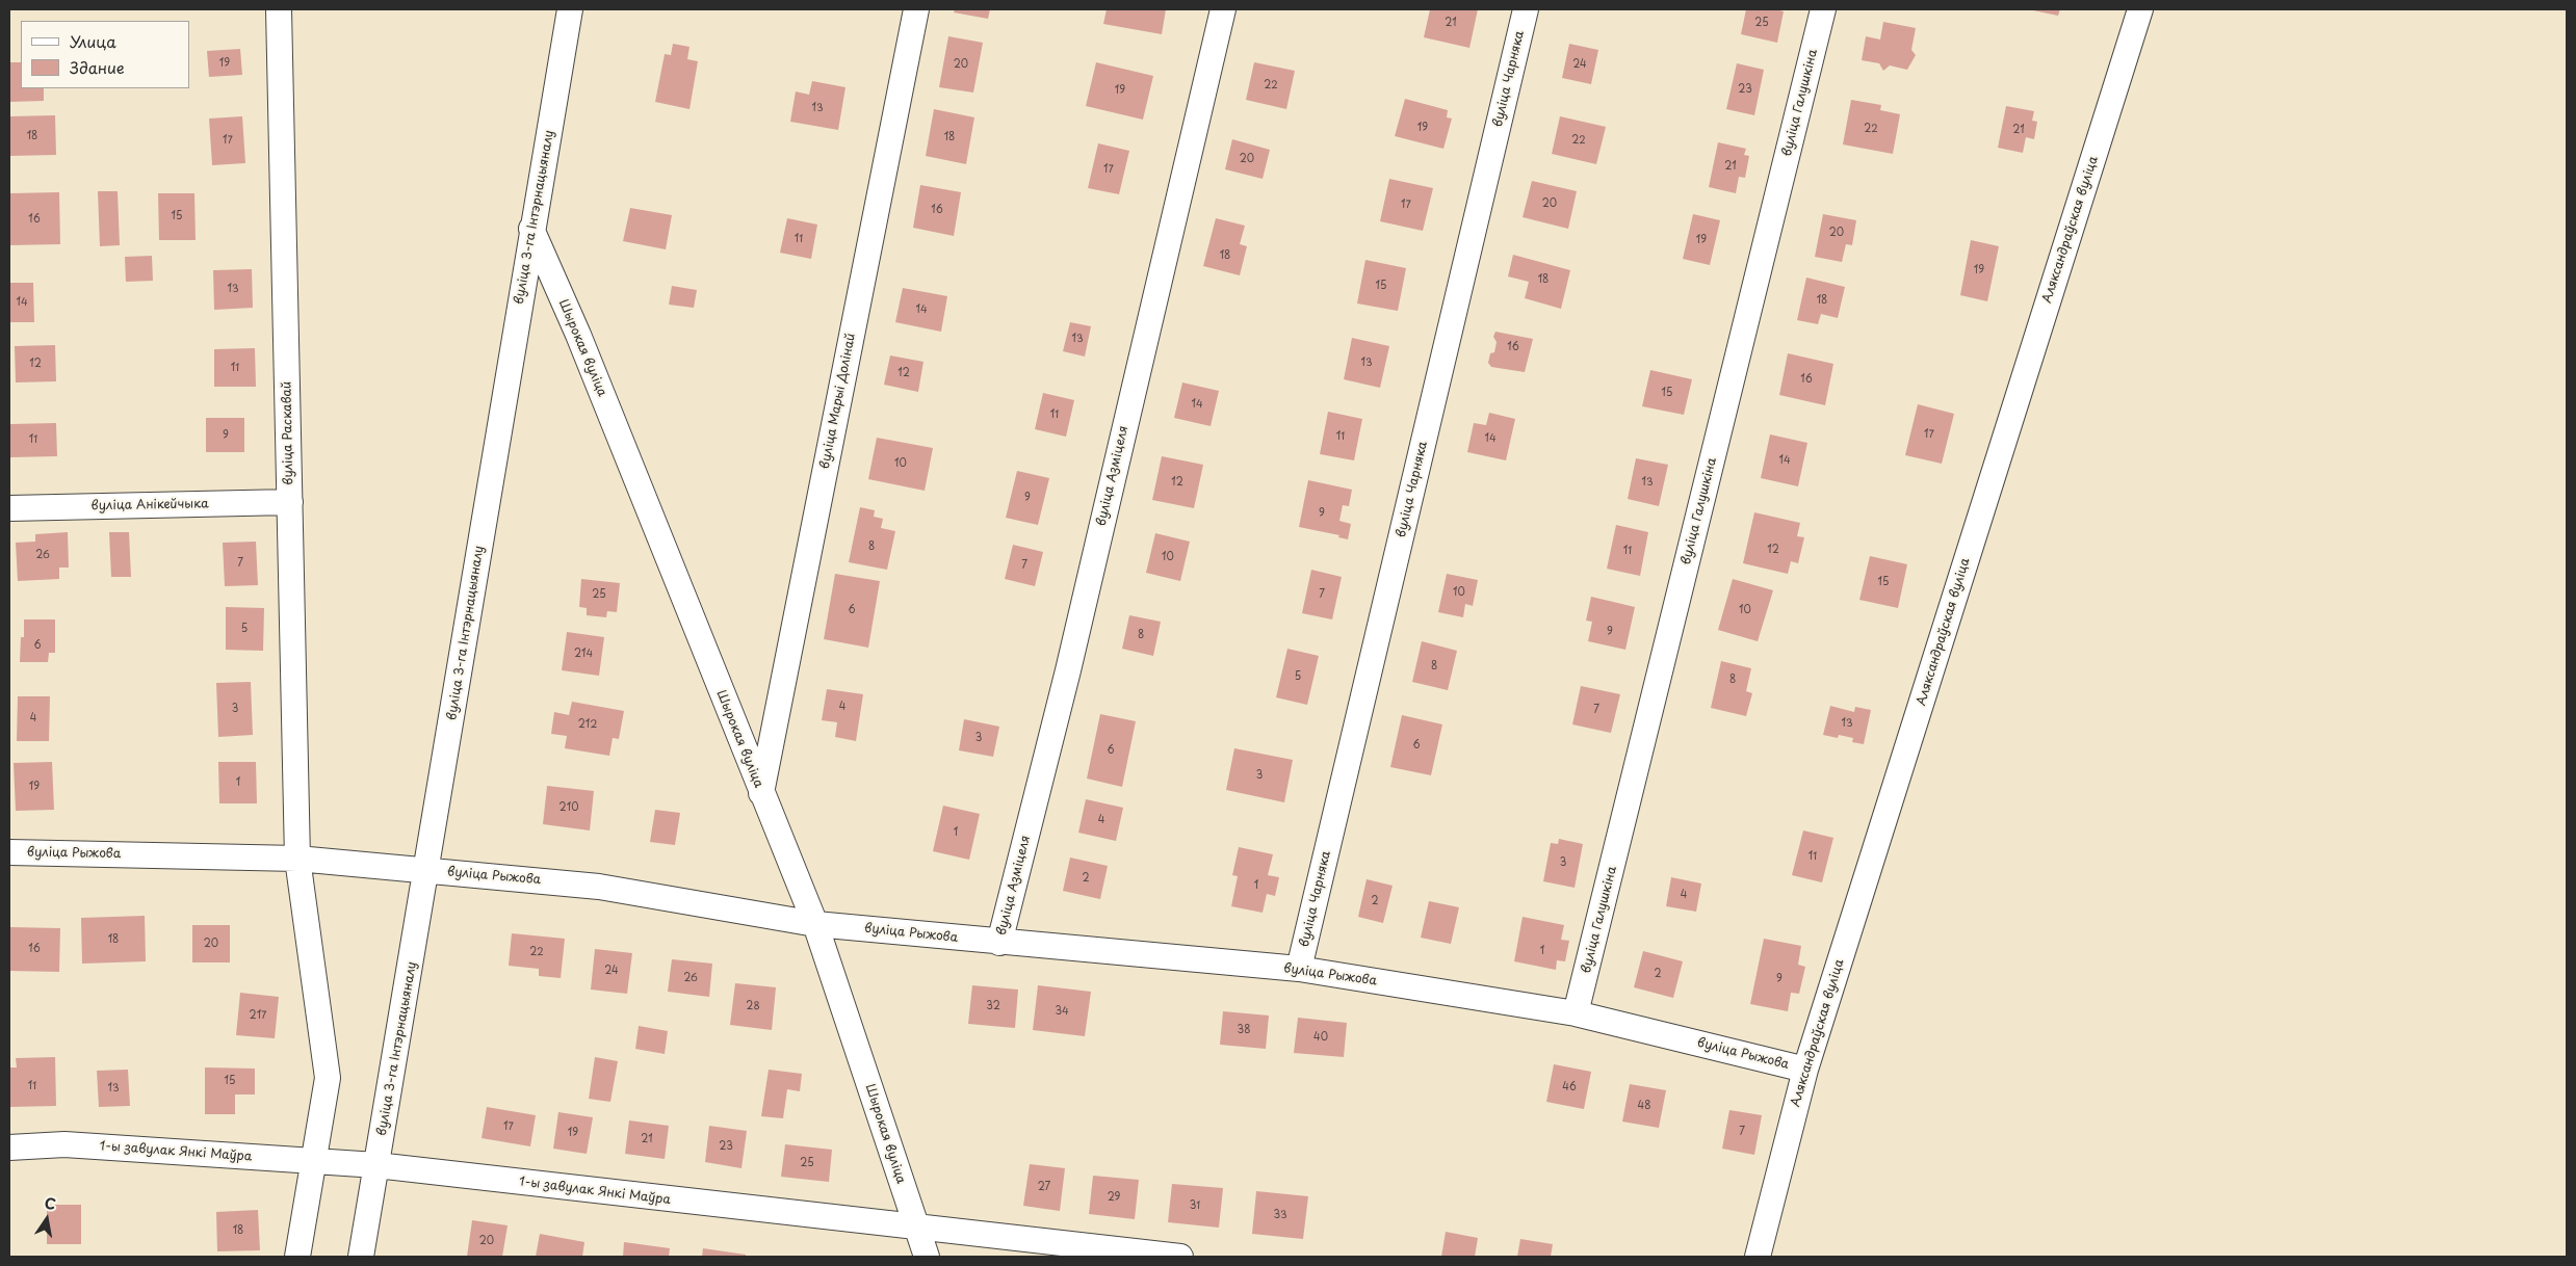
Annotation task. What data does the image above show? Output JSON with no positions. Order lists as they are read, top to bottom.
{
  "streets": {
    "street": [
      "вуліца Чарняка",
      "вуліца Галушкіна",
      "вуліца 3-га Інтэрнацыяналу",
      "Аляксандраўская вуліца",
      "Шырокая вуліца",
      "вуліца Марыі Долінай",
      "вуліца Раскавай",
      "вуліца Азміцеля",
      "вуліца Анікейчыка",
      "вуліца Рыжова",
      "1-ы завулак Янкі Маўра"
    ]
  },
  "crossings": [
    ["вуліца Чарняка", "вуліца Рыжова"],
    ["вуліца Галушкіна", "вуліца Рыжова"],
    ["вуліца 3-га Інтэрнацыяналу", "Шырокая вуліца"],
    ["вуліца 3-га Інтэрнацыяналу", "вуліца Рыжова"],
    ["вуліца 3-га Інтэрнацыяналу", "1-ы завулак Янкі Маўра"],
    ["Аляксандраўская вуліца", "вуліца Рыжова"],
    ["Шырокая вуліца", "вуліца Марыі Долінай"],
    ["Шырокая вуліца", "вуліца Рыжова"],
    ["Шырокая вуліца", "1-ы завулак Янкі Маўра"],
    ["вуліца Раскавай", "вуліца Анікейчыка"],
    ["вуліца Раскавай", "вуліца Рыжова"],
    ["вуліца Раскавай", "1-ы завулак Янкі Маўра"],
    ["вуліца Азміцеля", "вуліца Рыжова"]
  ],
  "house_numbers": [
    "21",
    "25",
    "19",
    "20",
    "24",
    "22",
    "23",
    "19",
    "13",
    "19",
    "22",
    "21",
    "18",
    "18",
    "17",
    "22",
    "20",
    "21",
    "17",
    "20",
    "17",
    "16",
    "15",
    "16",
    "20",
    "11",
    "19",
    "18",
    "19",
    "18",
    "15",
    "13",
    "18",
    "14",
    "14",
    "13",
    "16",
    "13",
    "12",
    "11",
    "12",
    "16",
    "15",
    "14",
    "11",
    "17",
    "9",
    "11",
    "14",
    "11",
    "14",
    "10",
    "12",
    "13",
    "9",
    "9",
    "8",
    "12",
    "11",
    "26",
    "10",
    "7",
    "7",
    "15",
    "10",
    "25",
    "7",
    "6",
    "10",
    "5",
    "9",
    "8",
    "6",
    "214",
    "8",
    "5",
    "8",
    "4",
    "3",
    "7",
    "4",
    "13",
    "212",
    "3",
    "6",
    "6",
    "3",
    "1",
    "19",
    "210",
    "4",
    "1",
    "11",
    "3",
    "2",
    "1",
    "4",
    "2",
    "18",
    "20",
    "16",
    "1",
    "22",
    "24",
    "2",
    "26",
    "9",
    "28",
    "32",
    "34",
    "217",
    "38",
    "40",
    "15",
    "11",
    "46",
    "13",
    "48",
    "17",
    "7",
    "19",
    "21",
    "23",
    "25",
    "27",
    "29",
    "31",
    "33",
    "18",
    "20"
  ],
  "legend": ["Улица", "Здание"],
  "north": "top"
}
